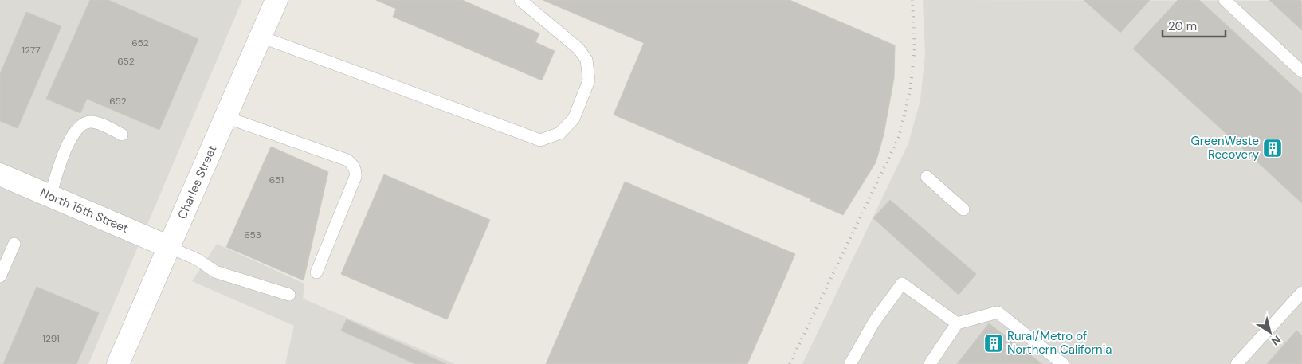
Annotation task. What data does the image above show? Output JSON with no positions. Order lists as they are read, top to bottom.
{
  "streets": {
    "street": ["Charles Street", "North 15th Street"]
  },
  "crossings": [
    ["Charles Street", "North 15th Street"]
  ],
  "places": {
    "building": ["GreenWaste Recovery", "Rural/Metro of Northern California"]
  },
  "house_numbers": [
    "652",
    "1277",
    "652",
    "652",
    "651",
    "653",
    "1291"
  ],
  "scale_bar": "20 m",
  "north": "bottom right"
}
